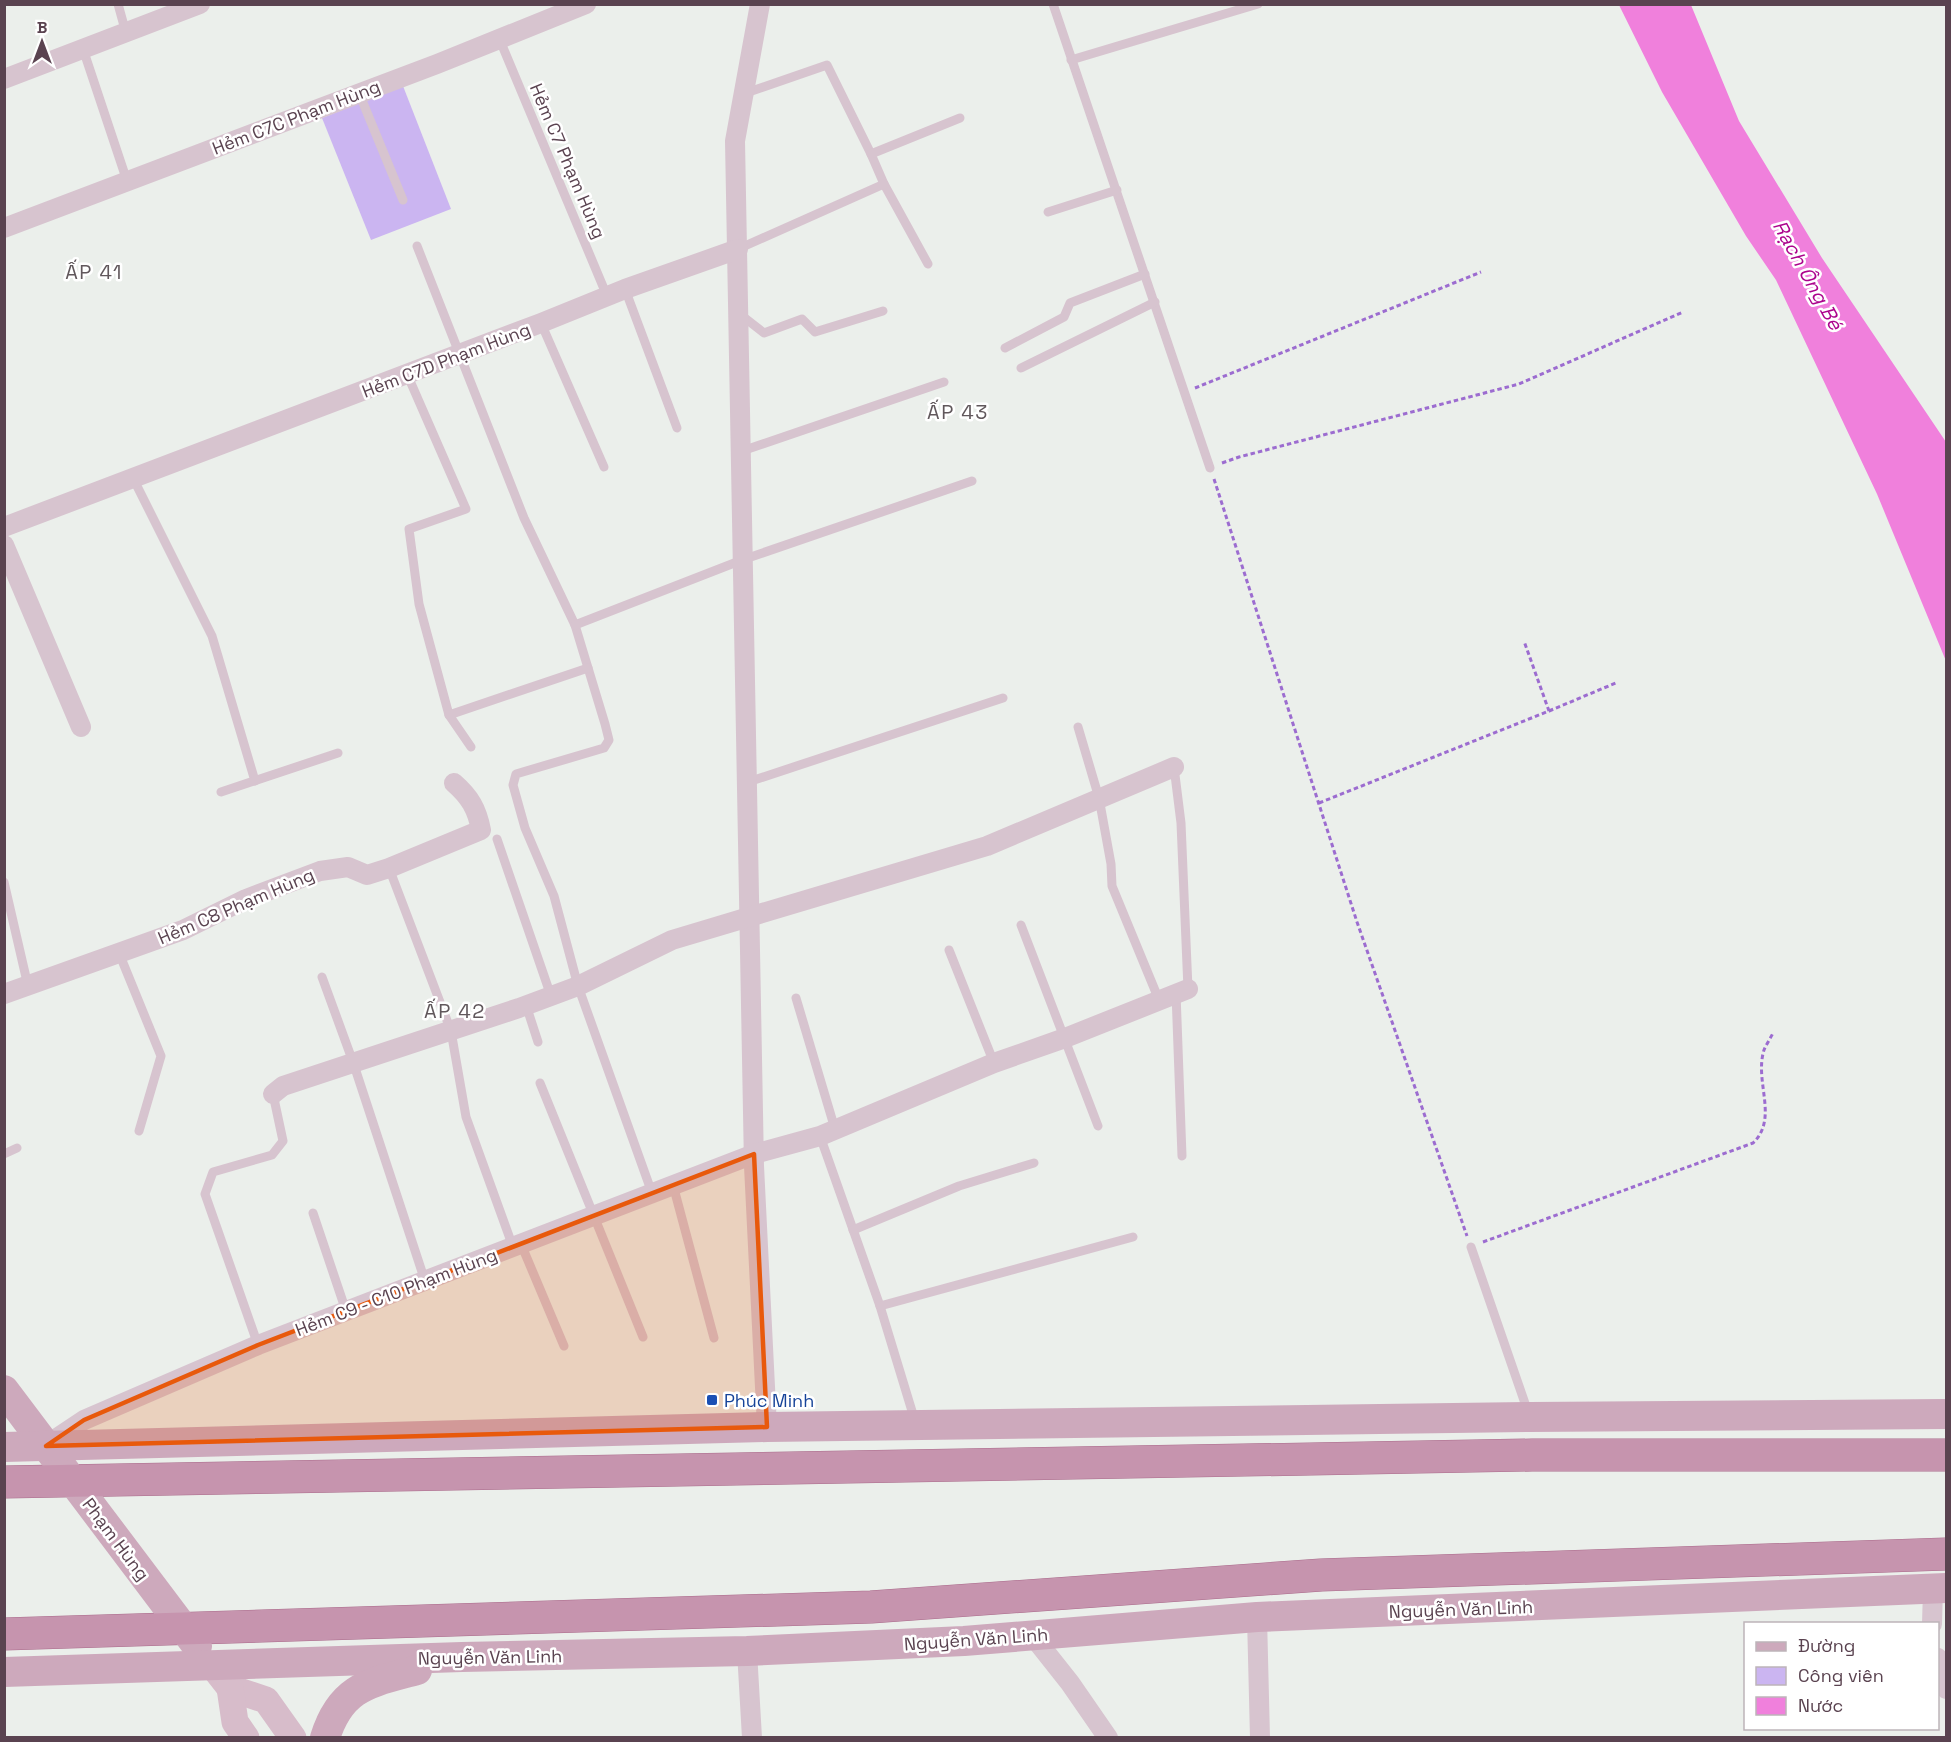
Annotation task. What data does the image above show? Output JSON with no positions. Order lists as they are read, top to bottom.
{
  "streets": {
    "highway": ["Nguyễn Văn Linh"],
    "main road": ["Phạm Hùng"],
    "street": [
      "Hẻm C7C Phạm Hùng",
      "Hẻm C7D Phạm Hùng",
      "Hẻm C8 Phạm Hùng",
      "Hẻm C9 - C10 Phạm Hùng"
    ],
    "lane": ["Hẻm C7 Phạm Hùng"]
  },
  "crossings": [
    ["Hẻm C7C Phạm Hùng", "Hẻm C7 Phạm Hùng"],
    ["Hẻm C7 Phạm Hùng", "Hẻm C7D Phạm Hùng"],
    ["Hẻm C9 - C10 Phạm Hùng", "Phạm Hùng"],
    ["Phạm Hùng", "Nguyễn Văn Linh"]
  ],
  "districts": ["ẤP 41", "ẤP 43", "ẤP 42"],
  "water": ["Rạch Ông Bé"],
  "places": {
    "transit": ["Phúc Minh"]
  },
  "legend": ["Đường", "Công viên", "Nước"],
  "north": "top"
}
